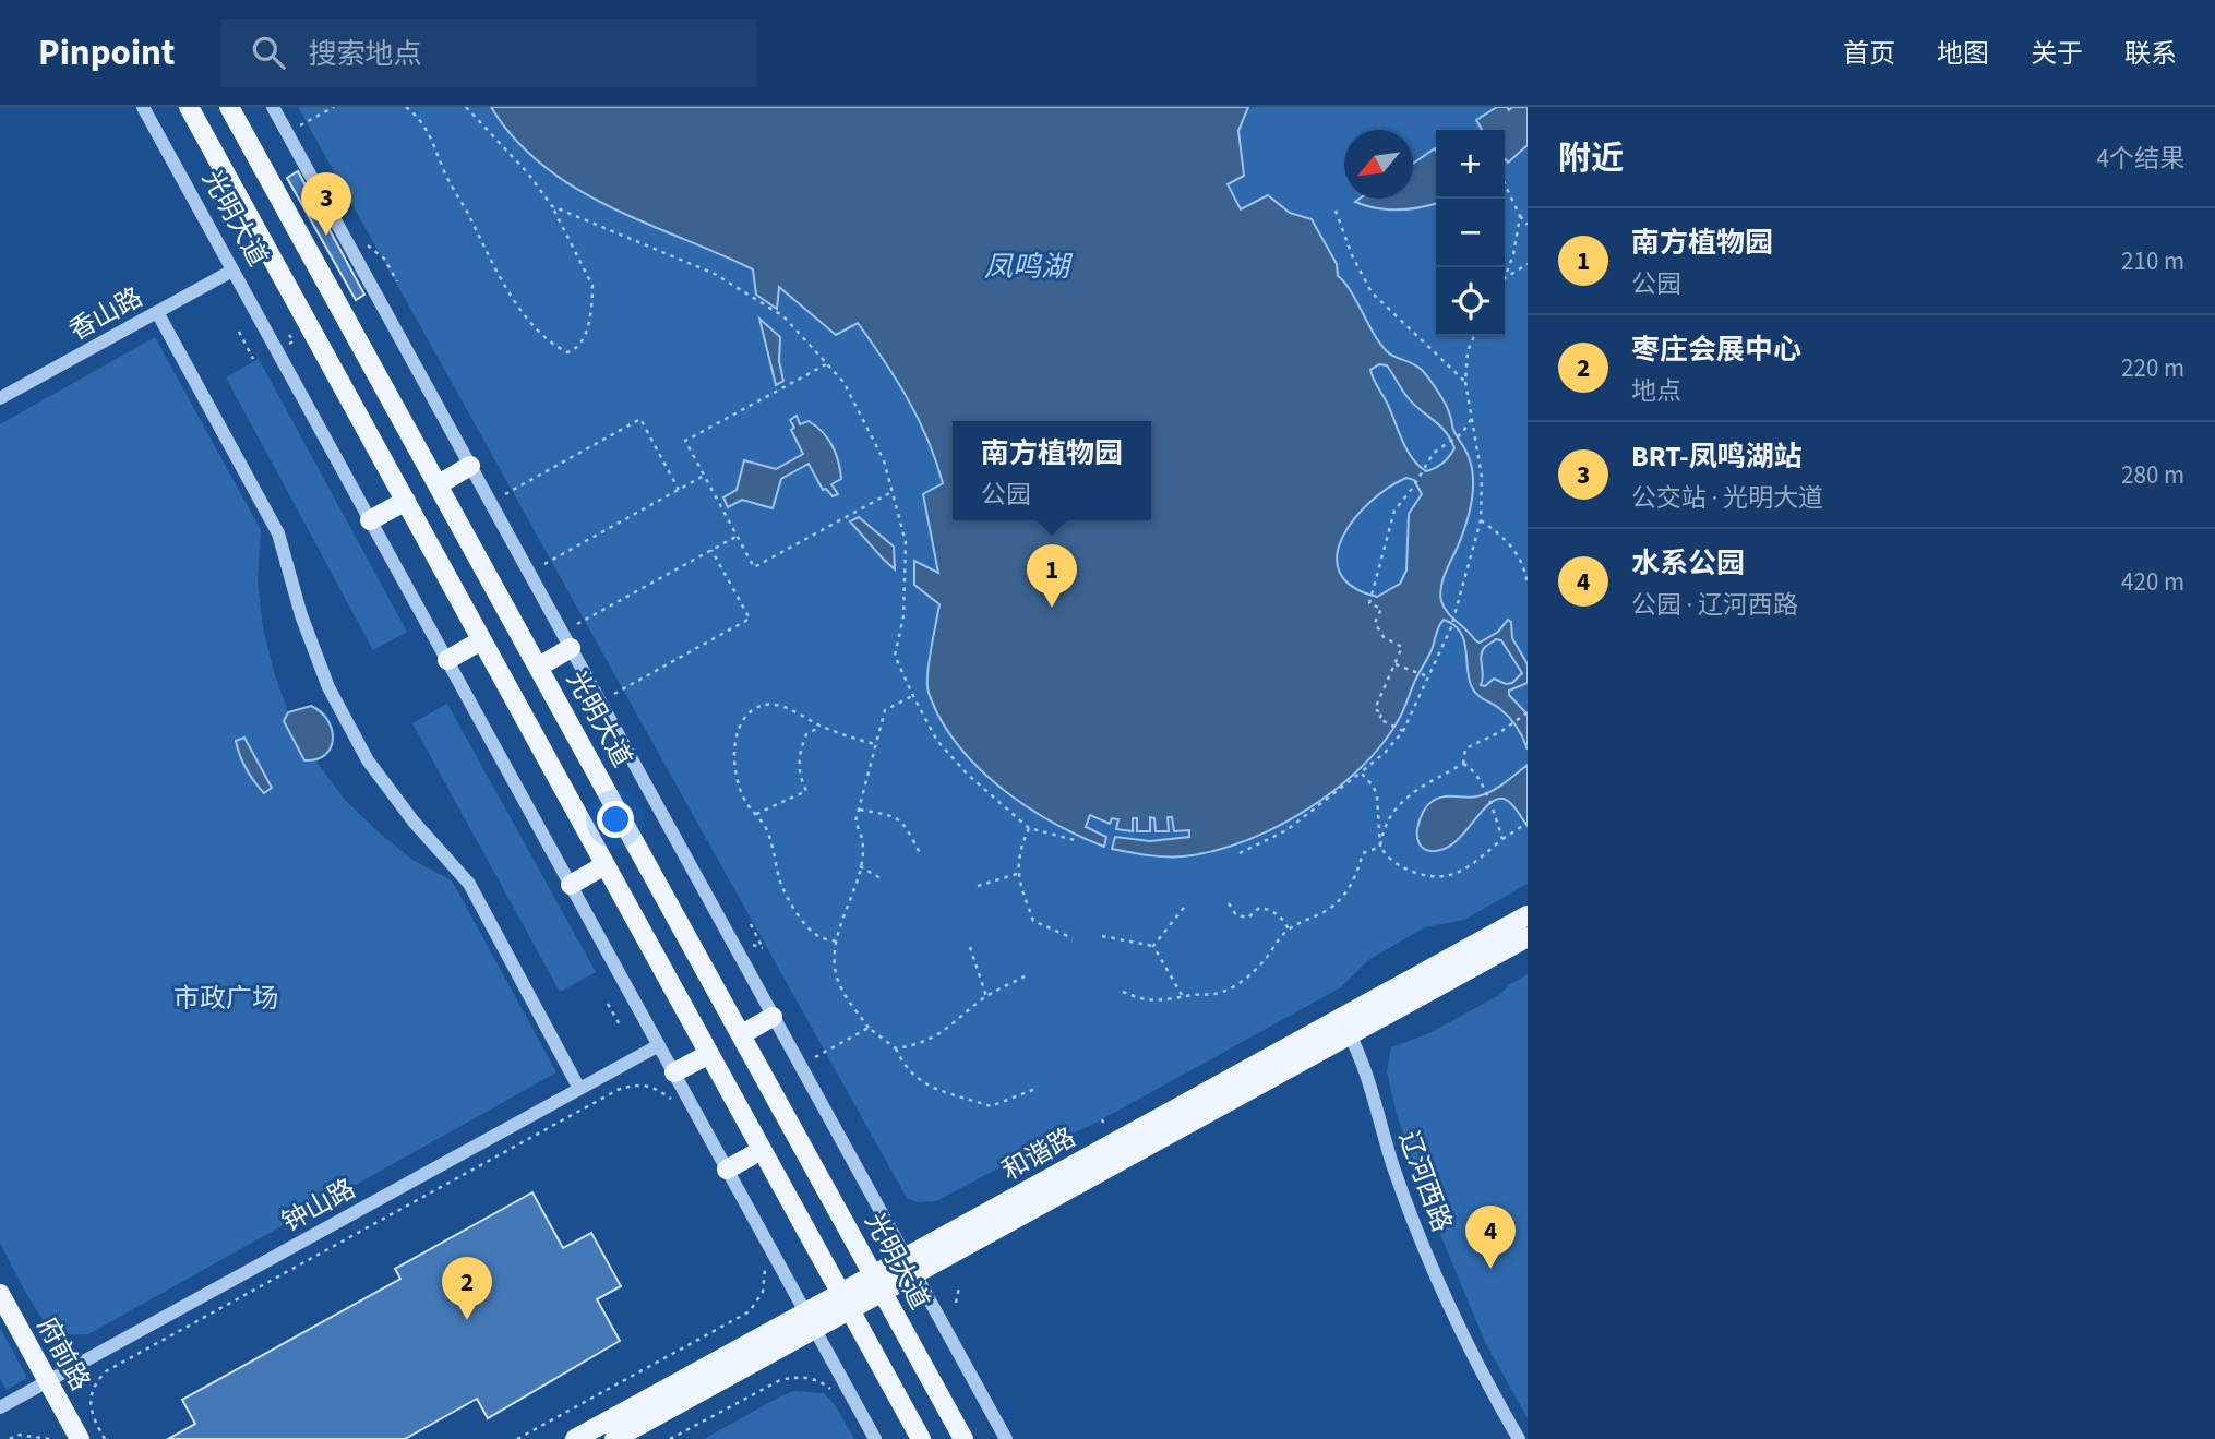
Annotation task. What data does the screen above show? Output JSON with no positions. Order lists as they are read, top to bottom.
{
  "streets": {
    "main road": ["光明大道", "和谐路", "府前路"],
    "street": ["香山路", "辽河西路", "钟山路"]
  },
  "crossings": [
    ["光明大道", "香山路"],
    ["光明大道", "和谐路"],
    ["光明大道", "钟山路"],
    ["和谐路", "辽河西路"],
    ["钟山路", "府前路"]
  ],
  "water": ["凤鸣湖"],
  "parks": ["市政广场"],
  "north": "bottom left",
  "page": {
    "header": "Pinpoint",
    "search": "搜索地点",
    "nav": [
      "首页",
      "地图",
      "关于",
      "联系"
    ],
    "heading": ["附近", "4个结果"],
    "map_buttons": ["+", "−"],
    "pins": [
      "3",
      "1",
      "4",
      "2"
    ],
    "list": [
      {
        "mark": "1",
        "name": "南方植物园",
        "note": "公园",
        "value": "210 m"
      },
      {
        "mark": "2",
        "name": "枣庄会展中心",
        "note": "地点",
        "value": "220 m"
      },
      {
        "mark": "3",
        "name": "BRT-凤鸣湖站",
        "note": "公交站 · 光明大道",
        "value": "280 m"
      },
      {
        "mark": "4",
        "name": "水系公园",
        "note": "公园 · 辽河西路",
        "value": "420 m"
      }
    ],
    "popup": ["南方植物园", "公园"]
  }
}
